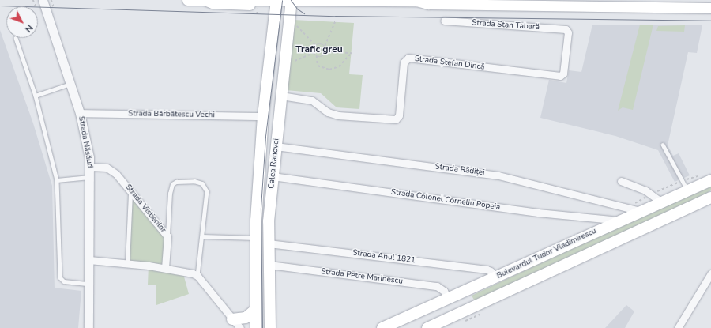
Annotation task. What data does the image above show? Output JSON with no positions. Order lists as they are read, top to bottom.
{
  "streets": {
    "main road": ["Calea Rahovei", "Bulevardul Tudor Vladimirescu"],
    "street": [
      "Strada Stan Tabară",
      "Strada Ștefan Dincă",
      "Strada Bărbătescu Vechi",
      "Strada Năsăud",
      "Strada Rădiței",
      "Strada Colonel Corneliu Popeia",
      "Strada Vistierilor",
      "Strada Anul 1821",
      "Strada Petre Marinescu"
    ]
  },
  "crossings": [
    ["Strada Stan Tabară", "Strada Ștefan Dincă"],
    ["Strada Ștefan Dincă", "Calea Rahovei"],
    ["Strada Bărbătescu Vechi", "Strada Năsăud"],
    ["Strada Bărbătescu Vechi", "Calea Rahovei"],
    ["Strada Năsăud", "Strada Vistierilor"],
    ["Calea Rahovei", "Strada Rădiței"],
    ["Calea Rahovei", "Strada Colonel Corneliu Popeia"],
    ["Calea Rahovei", "Strada Anul 1821"],
    ["Calea Rahovei", "Strada Petre Marinescu"],
    ["Strada Rădiței", "Bulevardul Tudor Vladimirescu"],
    ["Strada Colonel Corneliu Popeia", "Bulevardul Tudor Vladimirescu"],
    ["Bulevardul Tudor Vladimirescu", "Strada Anul 1821"],
    ["Bulevardul Tudor Vladimirescu", "Strada Petre Marinescu"]
  ],
  "districts": ["Trafic greu"],
  "north": "bottom right"
}
